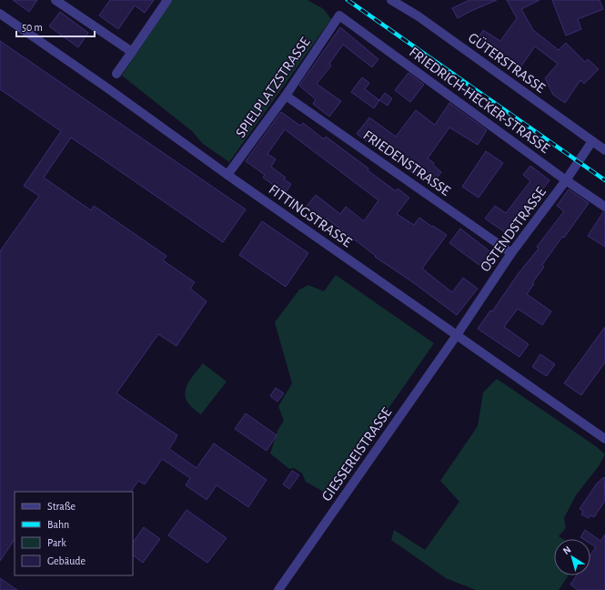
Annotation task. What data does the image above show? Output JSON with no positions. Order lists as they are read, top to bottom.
{
  "streets": {
    "street": [
      "GÜTERSTRASSE",
      "SPIELPLATZSTRASSE",
      "FRIEDRICH-HECKER-STRASSE",
      "FRIEDENSTRASSE",
      "FITTINGSTRASSE",
      "OSTENDSTRASSE",
      "GIESSEREISTRASSE"
    ]
  },
  "crossings": [
    ["GÜTERSTRASSE", "OSTENDSTRASSE"],
    ["SPIELPLATZSTRASSE", "FRIEDRICH-HECKER-STRASSE"],
    ["SPIELPLATZSTRASSE", "FRIEDENSTRASSE"],
    ["SPIELPLATZSTRASSE", "FITTINGSTRASSE"],
    ["FRIEDRICH-HECKER-STRASSE", "OSTENDSTRASSE"],
    ["FRIEDENSTRASSE", "OSTENDSTRASSE"],
    ["FITTINGSTRASSE", "OSTENDSTRASSE"],
    ["FITTINGSTRASSE", "GIESSEREISTRASSE"],
    ["OSTENDSTRASSE", "GIESSEREISTRASSE"]
  ],
  "legend": [
    "Straße",
    "Bahn",
    "Park",
    "Gebäude"
  ],
  "scale_bar": "50 m",
  "north": "top left"
}
